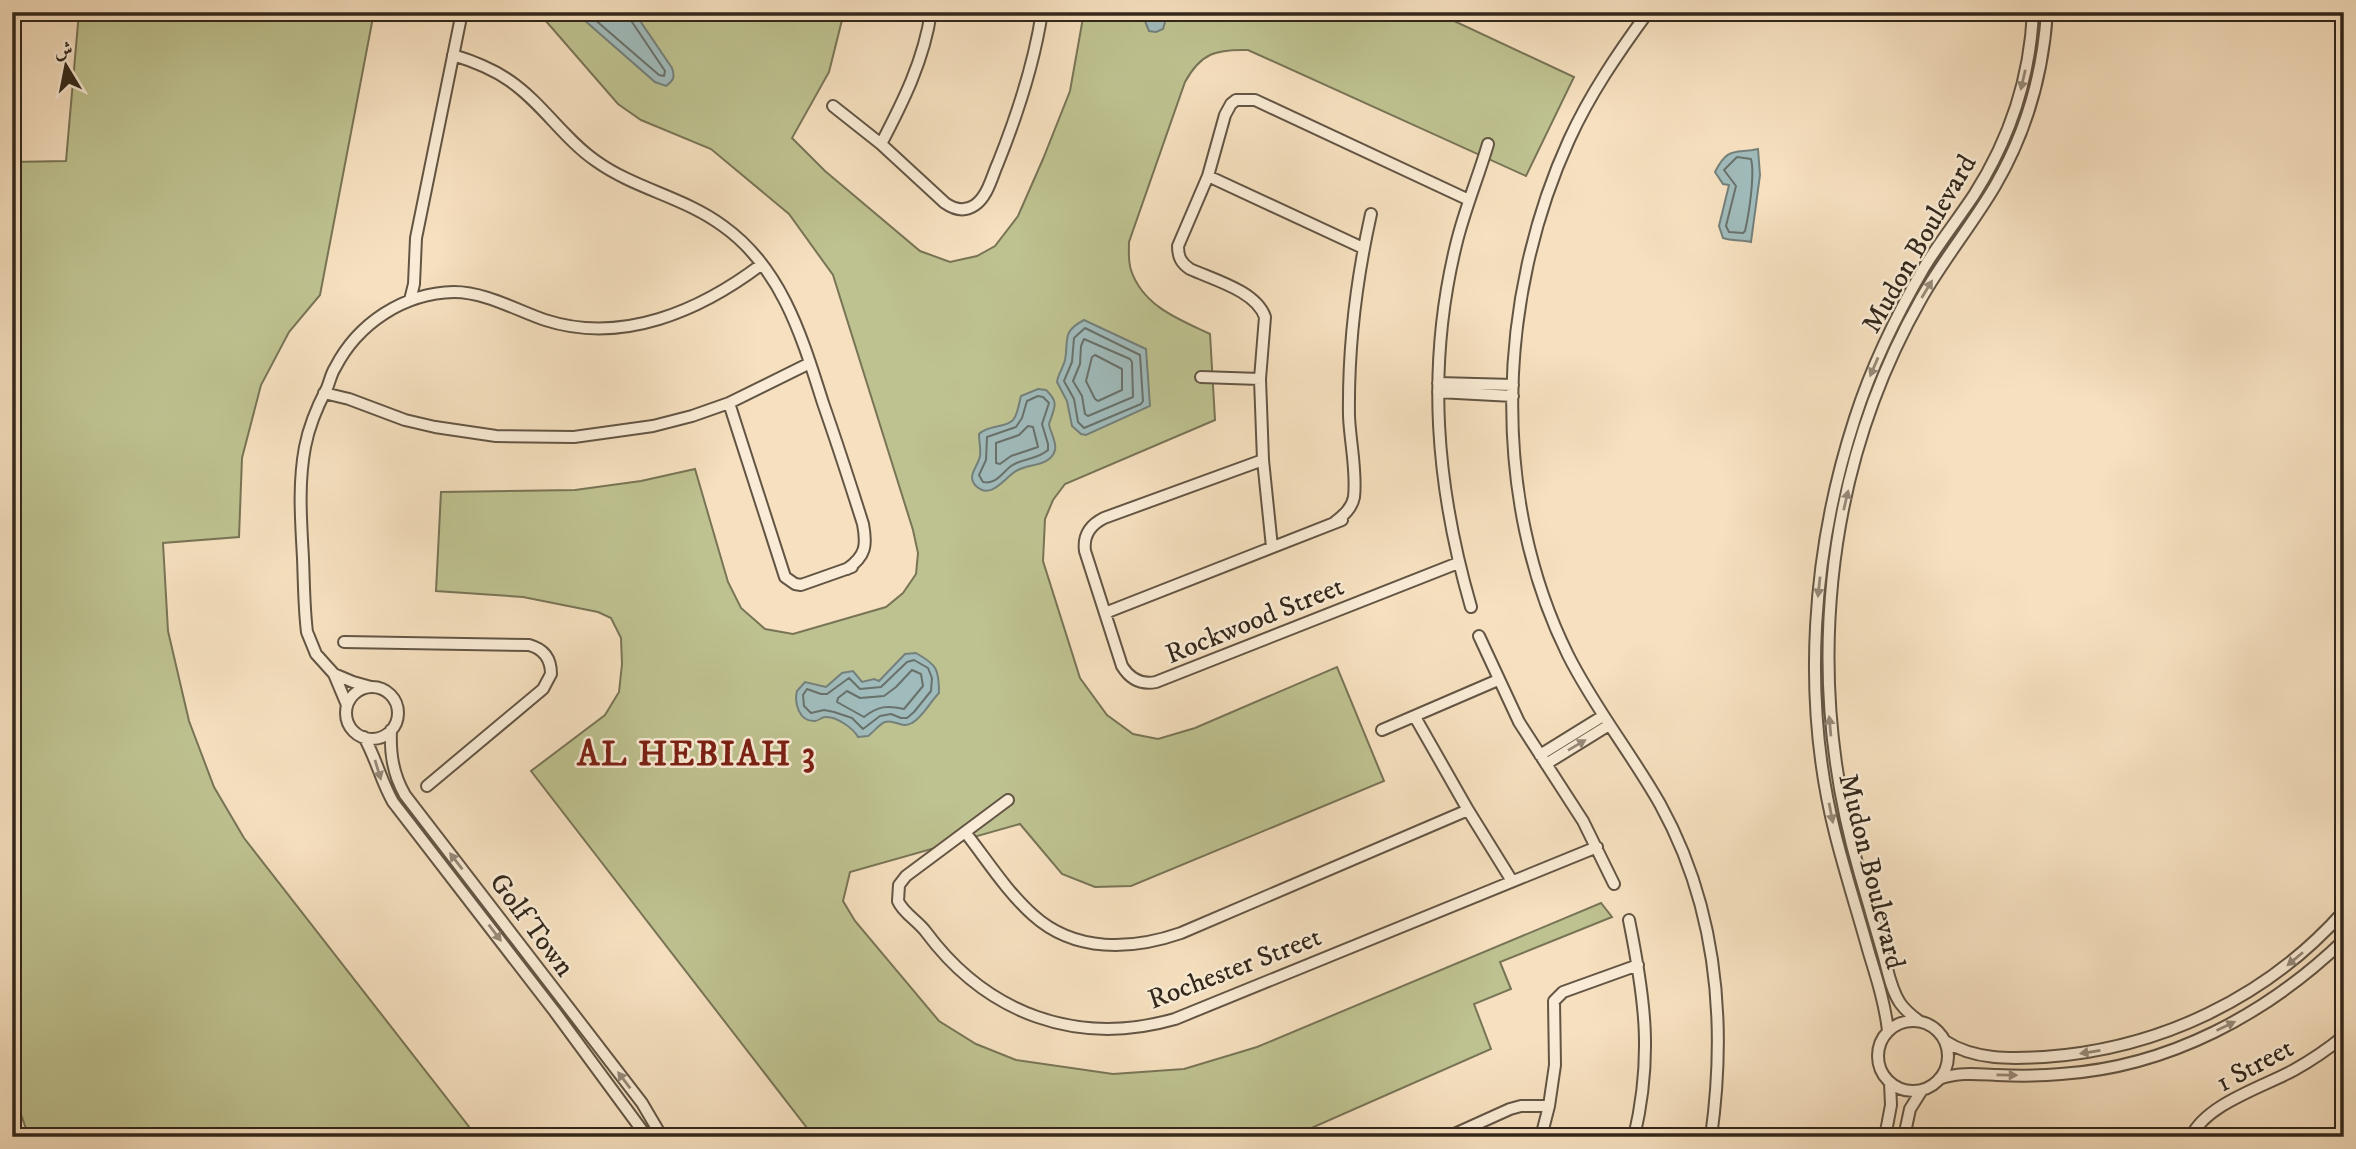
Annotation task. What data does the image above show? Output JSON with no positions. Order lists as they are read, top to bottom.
{
  "streets": {
    "street": [
      "Mudon Boulevard",
      "Rockwood Street",
      "Golf Town",
      "Rochester Street",
      "1 Street"
    ]
  },
  "districts": ["AL HEBIAH 3"],
  "north": "top"
}
